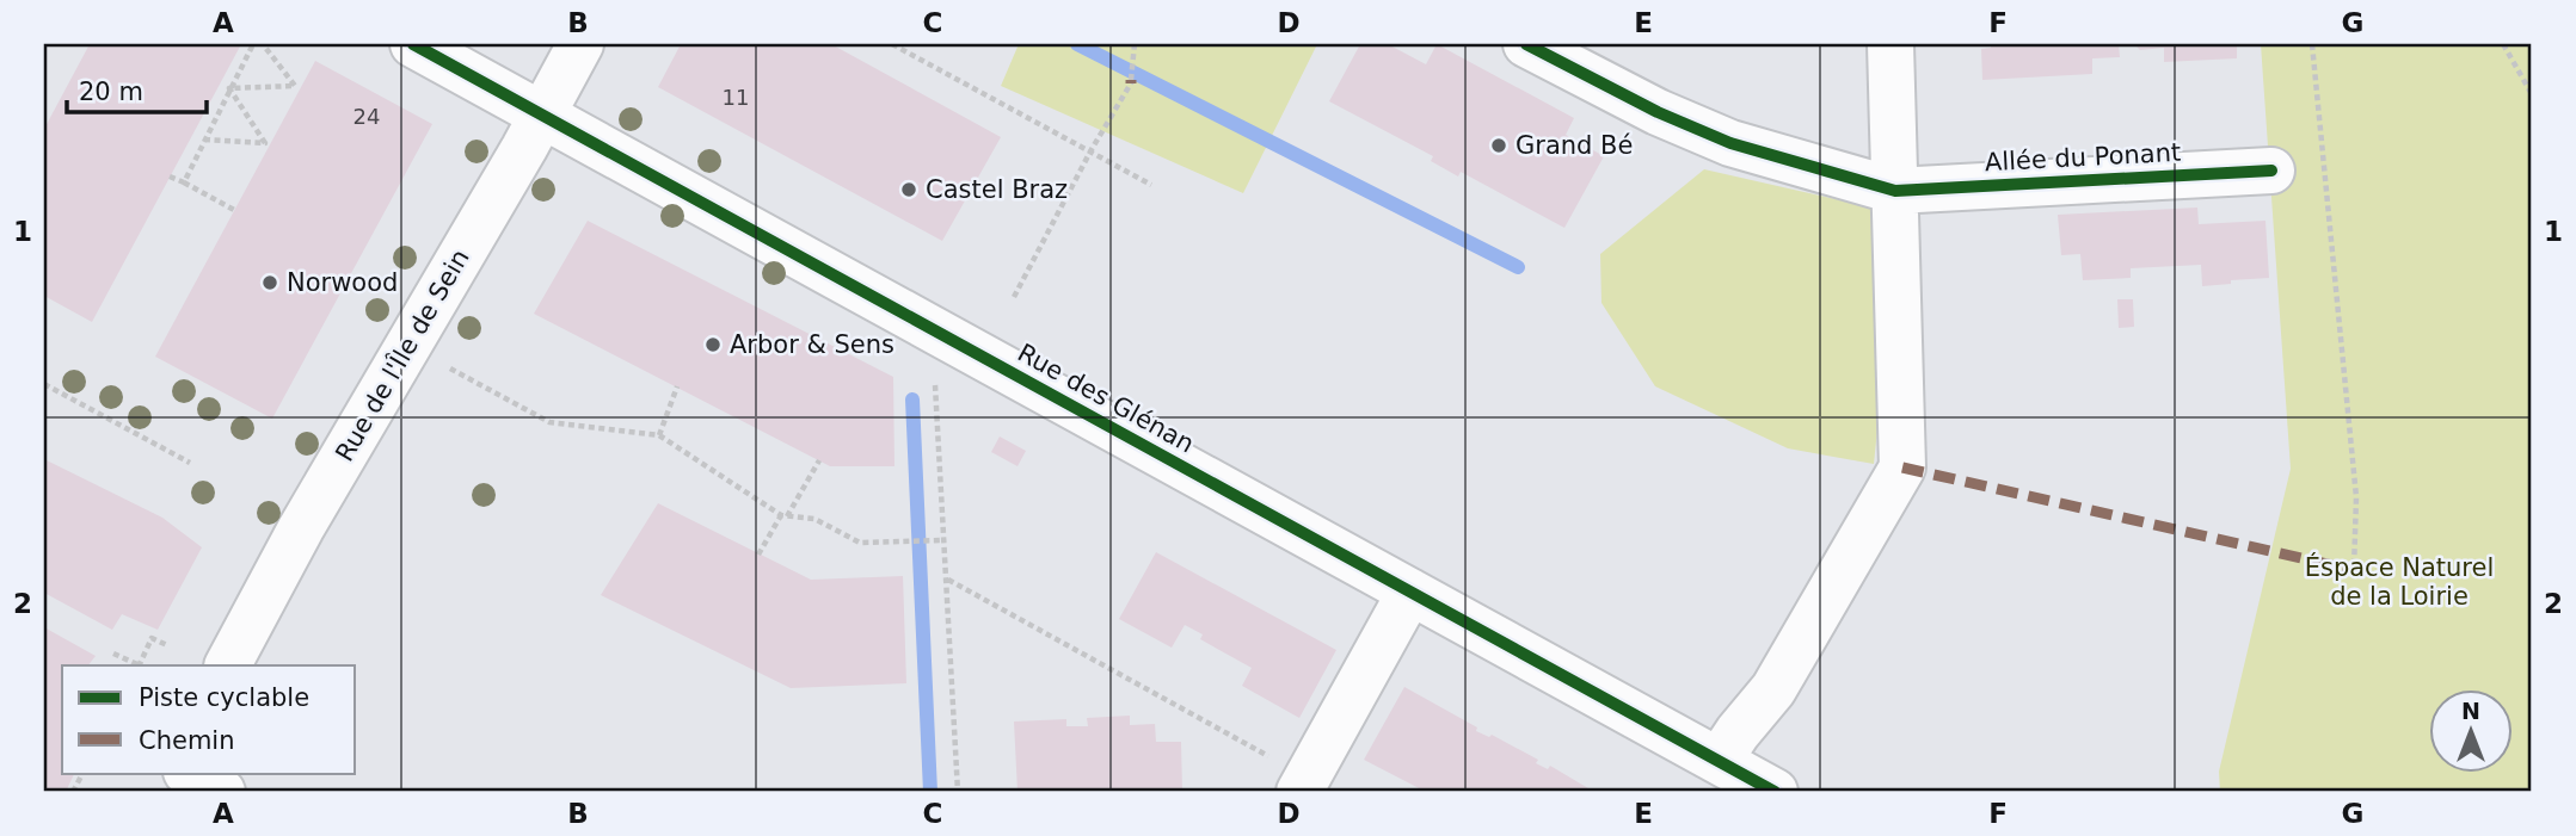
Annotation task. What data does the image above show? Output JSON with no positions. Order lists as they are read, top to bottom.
{
  "streets": {
    "street": ["Allée du Ponant", "Rue de l'Île de Sein", "Rue des Glénan"]
  },
  "crossings": [
    ["Rue de l'Île de Sein", "Rue des Glénan"]
  ],
  "parks": ["Éspace Naturel de la Loirie"],
  "places": [
    "Grand Bé",
    "Castel Braz",
    "Norwood",
    "Arbor & Sens"
  ],
  "house_numbers": ["11", "24"],
  "legend": ["Piste cyclable", "Chemin"],
  "scale_bar": "20 m",
  "north": "top",
  "grid": {
    "columns": [
      "A",
      "B",
      "C",
      "D",
      "E",
      "F",
      "G"
    ],
    "rows": ["1", "2"]
  }
}
